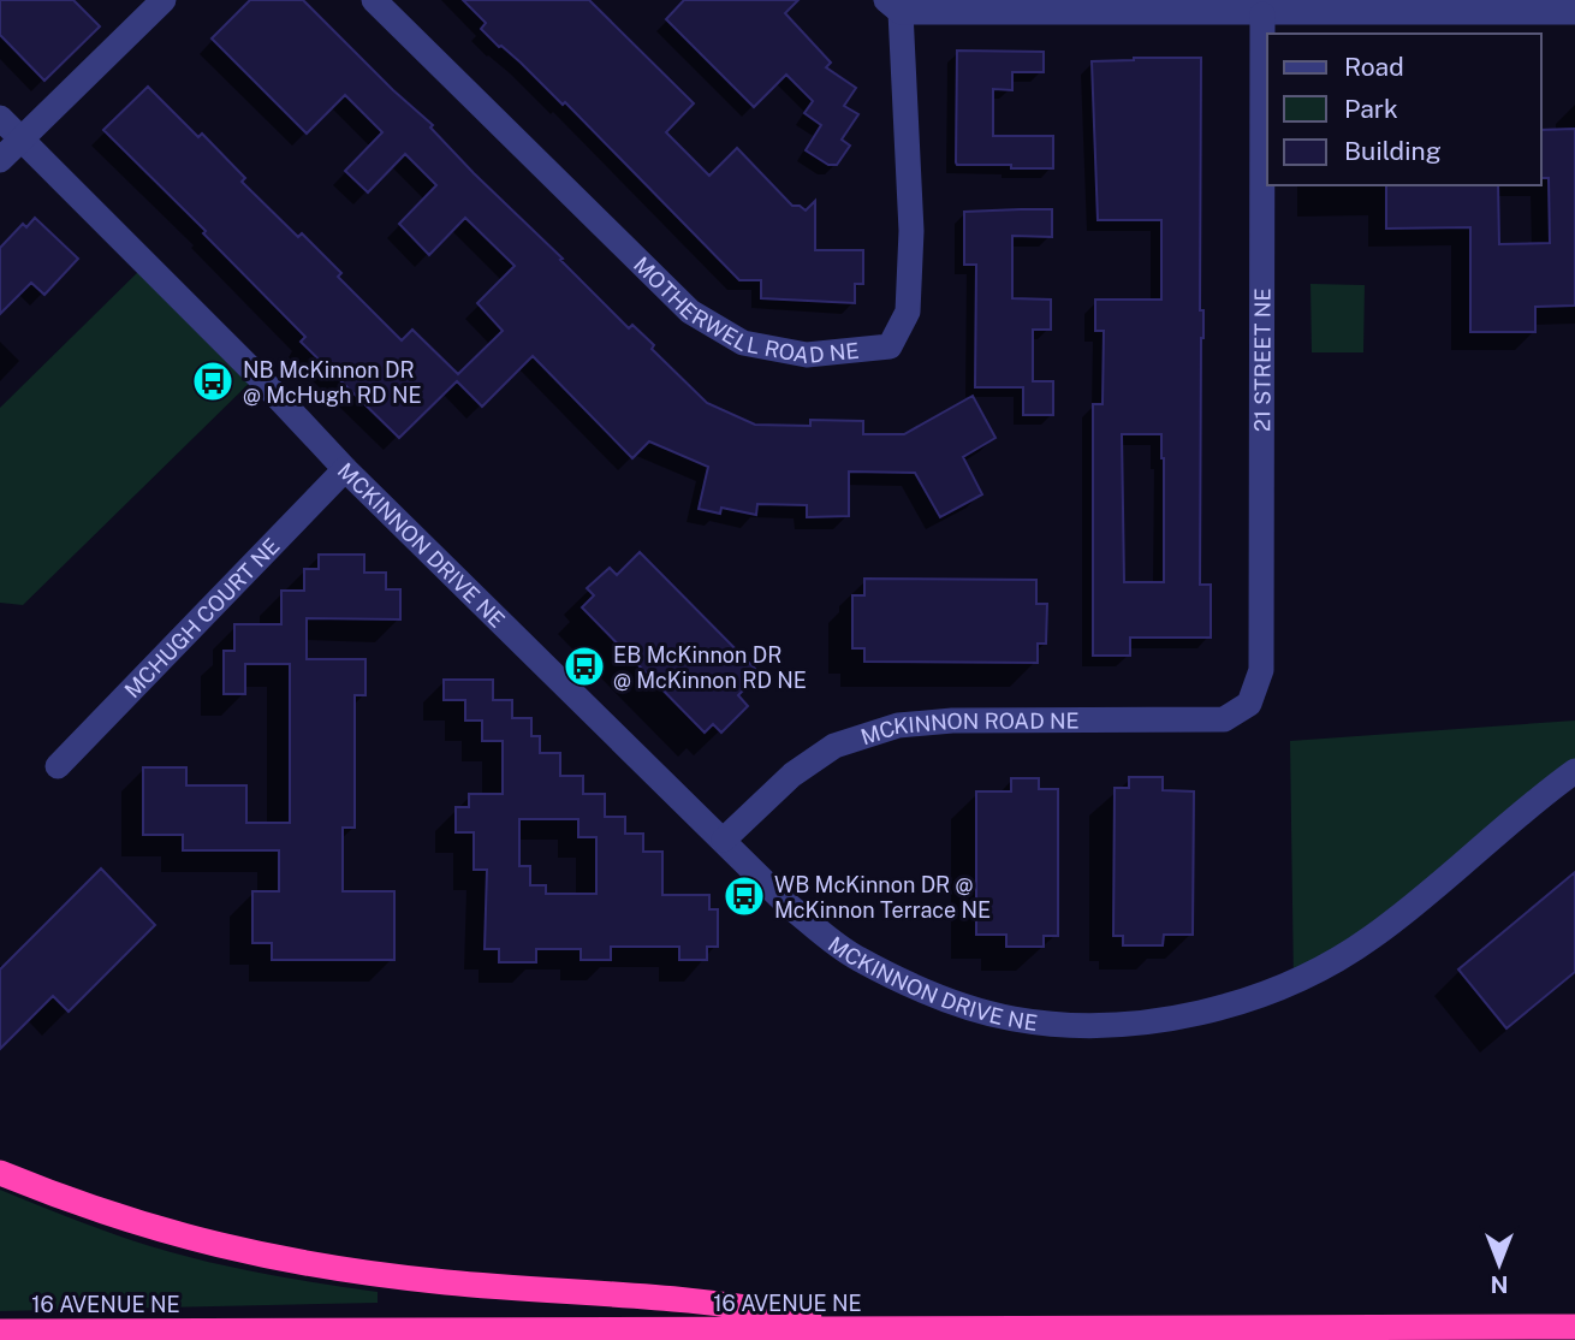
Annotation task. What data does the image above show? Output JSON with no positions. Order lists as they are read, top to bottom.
{
  "streets": {
    "highway": ["16 AVENUE NE"],
    "street": [
      "MOTHERWELL ROAD NE",
      "21 STREET NE",
      "MCKINNON DRIVE NE",
      "MCHUGH COURT NE",
      "MCKINNON ROAD NE"
    ]
  },
  "crossings": [
    ["21 STREET NE", "MCKINNON ROAD NE"],
    ["MCKINNON DRIVE NE", "MCHUGH COURT NE"],
    ["MCKINNON DRIVE NE", "MCKINNON ROAD NE"]
  ],
  "places": {
    "bus stop": ["NB McKinnon DR @ McHugh RD NE", "EB McKinnon DR @ McKinnon RD NE", "WB McKinnon DR @ McKinnon Terrace NE"]
  },
  "legend": ["Road", "Park", "Building"],
  "north": "bottom"
}
